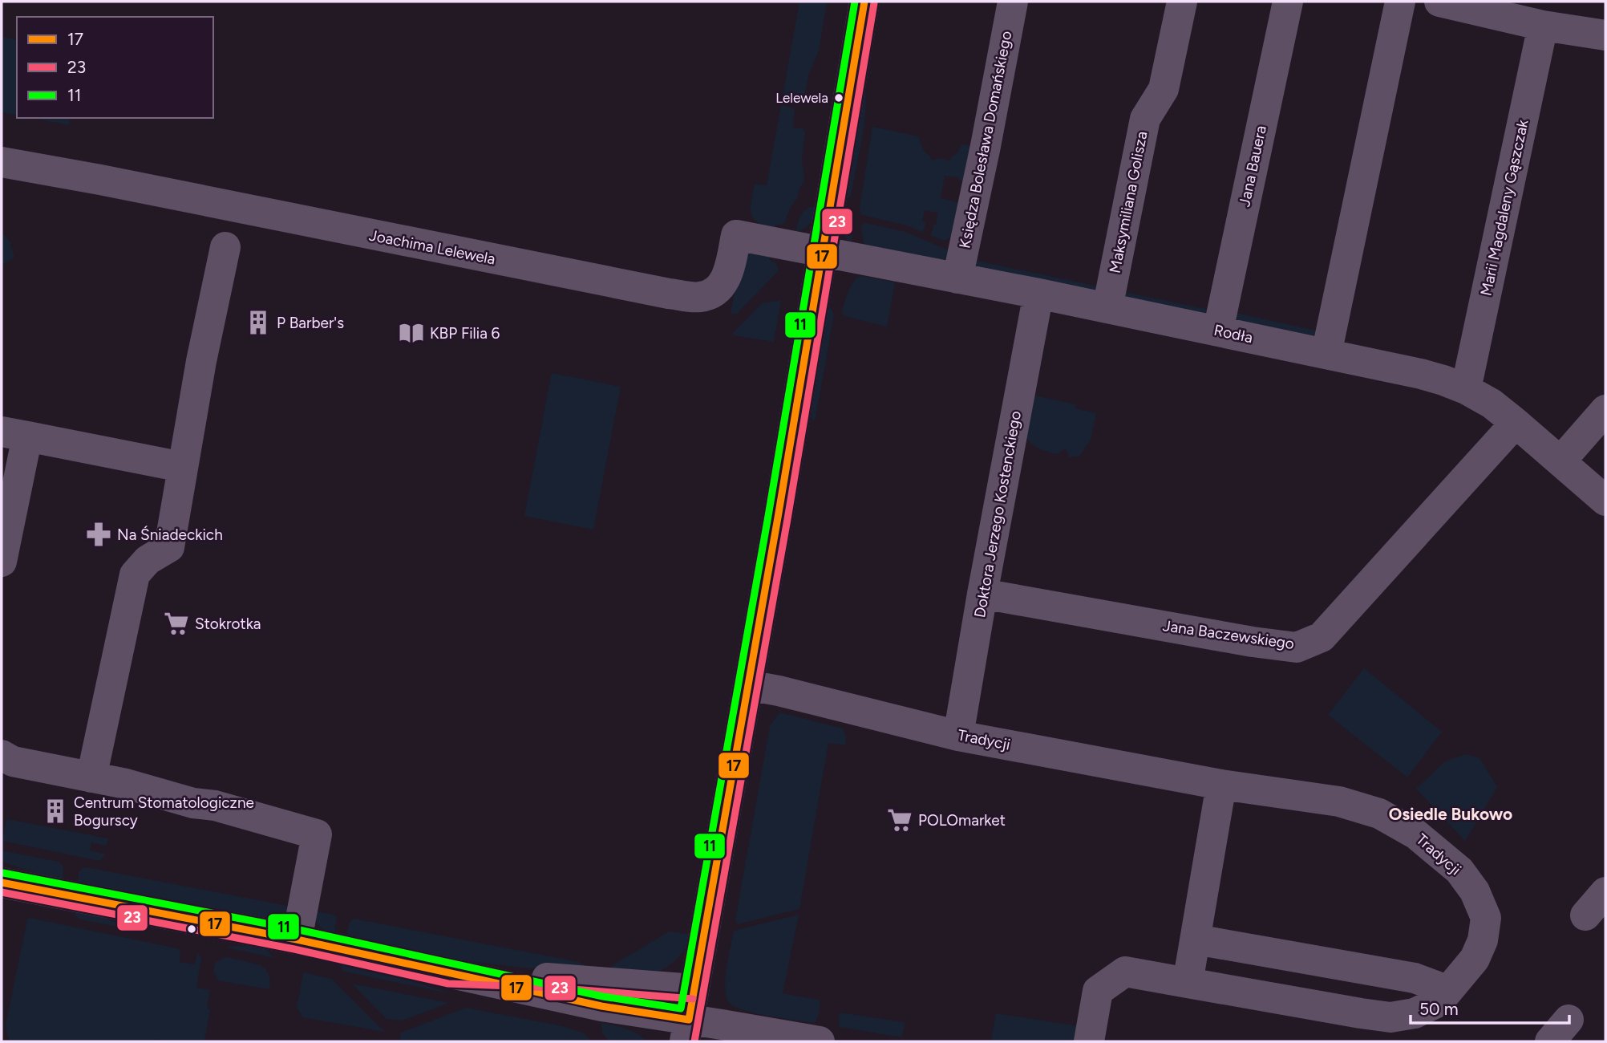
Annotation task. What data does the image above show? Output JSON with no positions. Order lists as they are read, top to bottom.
{
  "streets": {
    "street": [
      "Księdza Bolesława Domańskiego",
      "Jana Bauera",
      "Maksymiliana Golisza",
      "Marii Magdaleny Gąszczak",
      "Joachima Lelewela",
      "Rodła",
      "Doktora Jerzego Kostenckiego",
      "Jana Baczewskiego",
      "Tradycji"
    ]
  },
  "crossings": [
    ["Księdza Bolesława Domańskiego", "Rodła"],
    ["Jana Bauera", "Rodła"],
    ["Maksymiliana Golisza", "Rodła"],
    ["Marii Magdaleny Gąszczak", "Rodła"],
    ["Joachima Lelewela", "Rodła"],
    ["Rodła", "Doktora Jerzego Kostenckiego"],
    ["Rodła", "Jana Baczewskiego"],
    ["Doktora Jerzego Kostenckiego", "Jana Baczewskiego"],
    ["Doktora Jerzego Kostenckiego", "Tradycji"]
  ],
  "districts": ["Osiedle Bukowo"],
  "places": {
    "other": ["Lelewela"],
    "building": ["P Barber's", "Centrum Stomatologiczne Bogurscy"],
    "library": ["KBP Filia 6"],
    "pharmacy": ["Na Śniadeckich"],
    "supermarket": ["Stokrotka", "POLOmarket"]
  },
  "lines": ["transit line 17", "transit line 11", "transit line 23"],
  "legend": ["17", "23", "11"],
  "scale_bar": "50 m"
}
